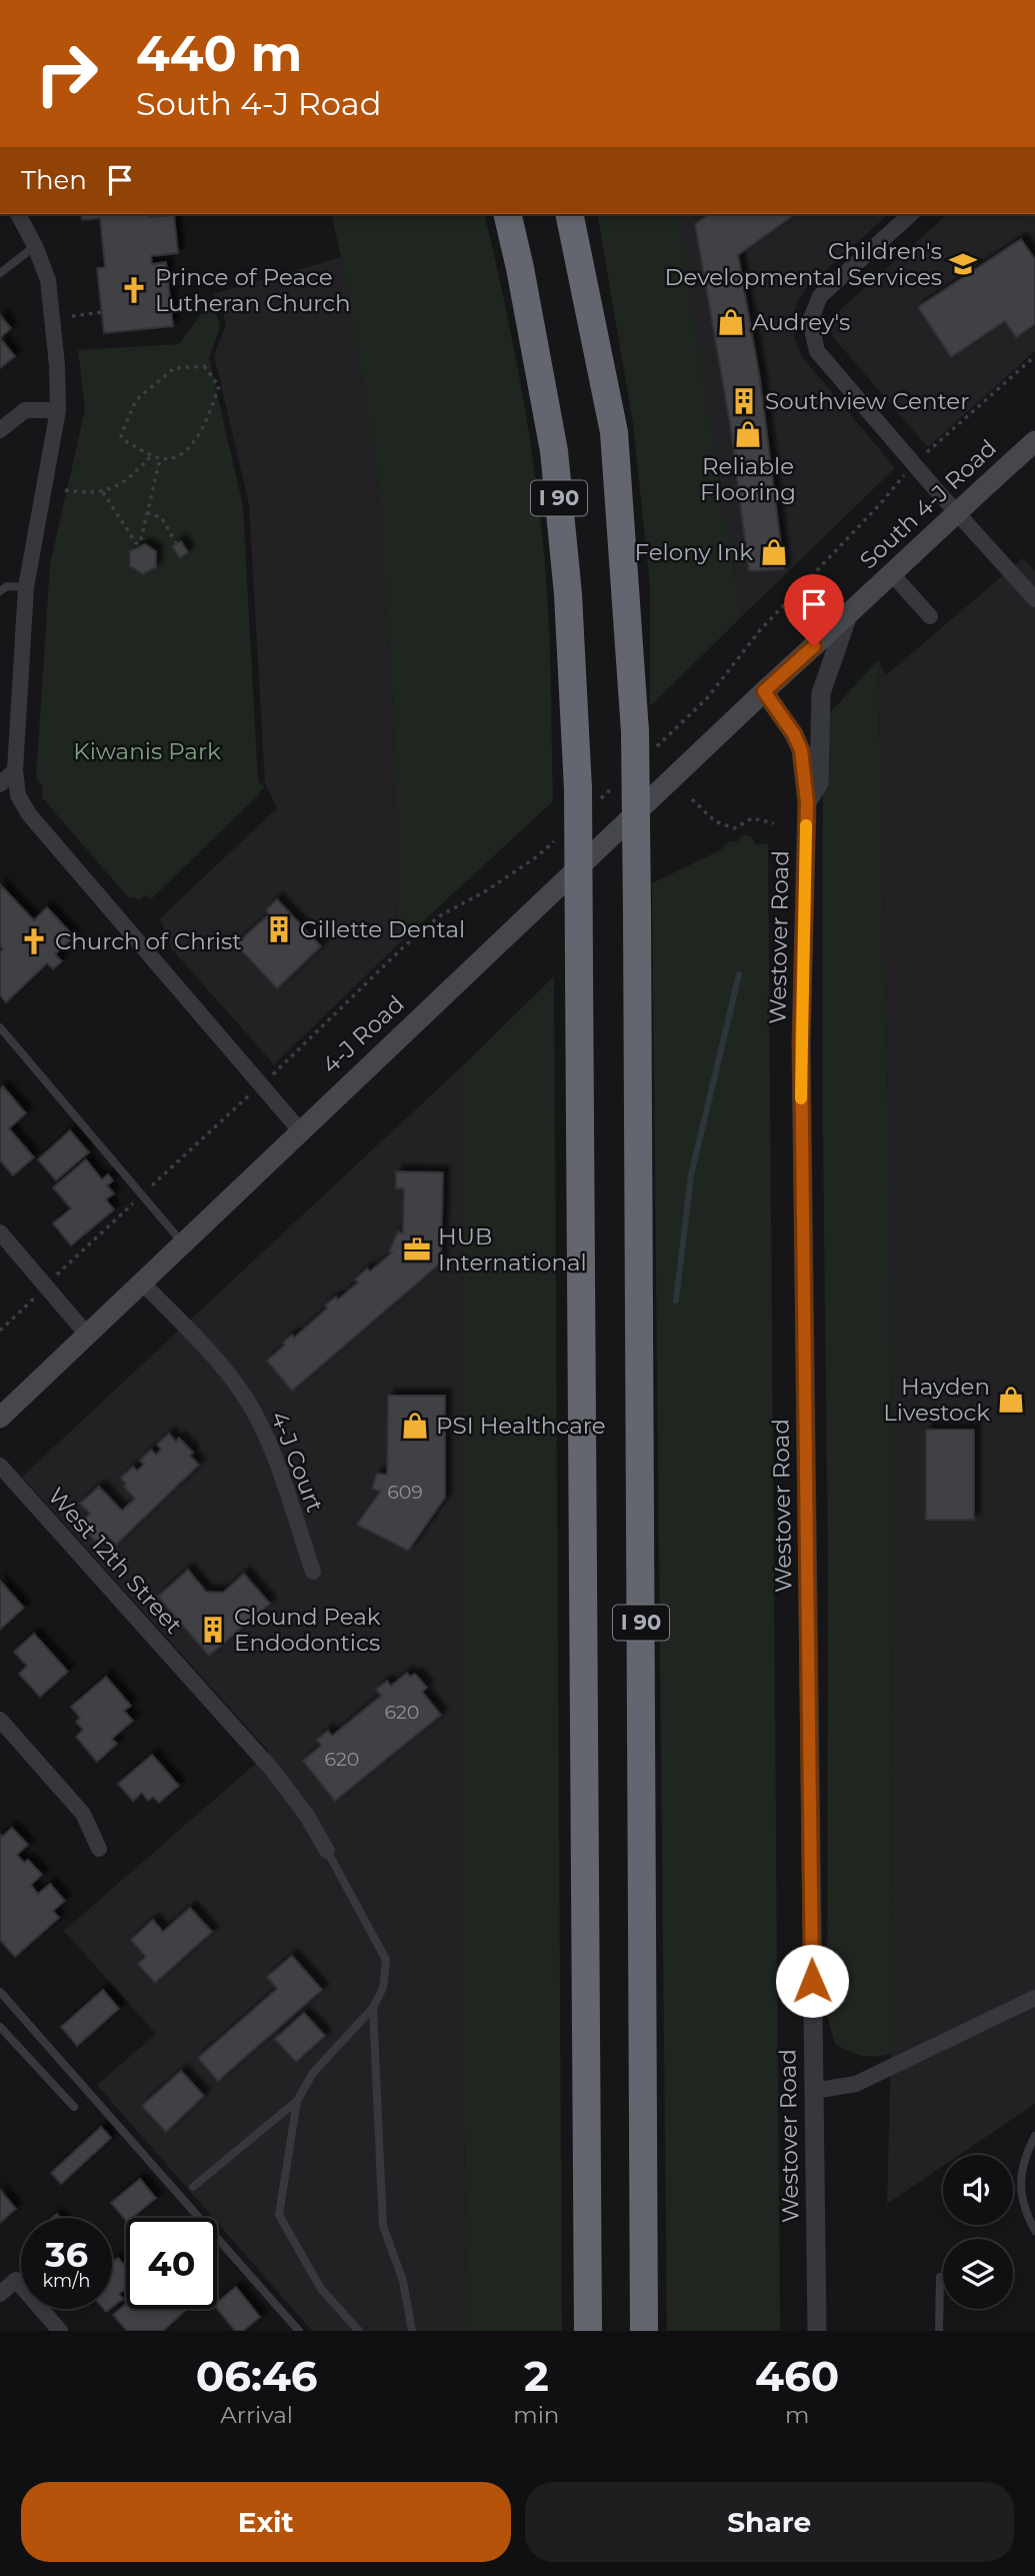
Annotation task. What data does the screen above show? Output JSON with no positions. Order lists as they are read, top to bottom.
{
  "streets": {
    "highway": ["I 90"],
    "main road": ["South 4-J Road", "4-J Road"],
    "street": ["Westover Road", "4-J Court", "West 12th Street"]
  },
  "crossings": [
    ["South 4-J Road", "Westover Road"],
    ["South 4-J Road", "4-J Road"],
    ["Westover Road", "4-J Road"],
    ["4-J Road", "4-J Court"]
  ],
  "parks": ["Kiwanis Park"],
  "places": {
    "school or university": ["Children's Developmental Services"],
    "church": ["Prince of Peace Lutheran Church", "Church of Christ"],
    "shop": [
      "Audrey's",
      "Reliable Flooring",
      "Felony Ink",
      "Hayden Livestock",
      "PSI Healthcare"
    ],
    "building": ["Southview Center", "Gillette Dental", "Clound Peak Endodontics"],
    "office": ["HUB International"]
  },
  "house_numbers": ["609", "620", "620"],
  "page": {
    "turn": ["440 m", "South 4-J Road"],
    "then": "Then",
    "speed": "36 km/h",
    "limit": "40",
    "eta": [
      "06:46",
      "Arrival",
      "2",
      "min",
      "460",
      "m"
    ],
    "buttons": ["Exit", "Share"]
  }
}
